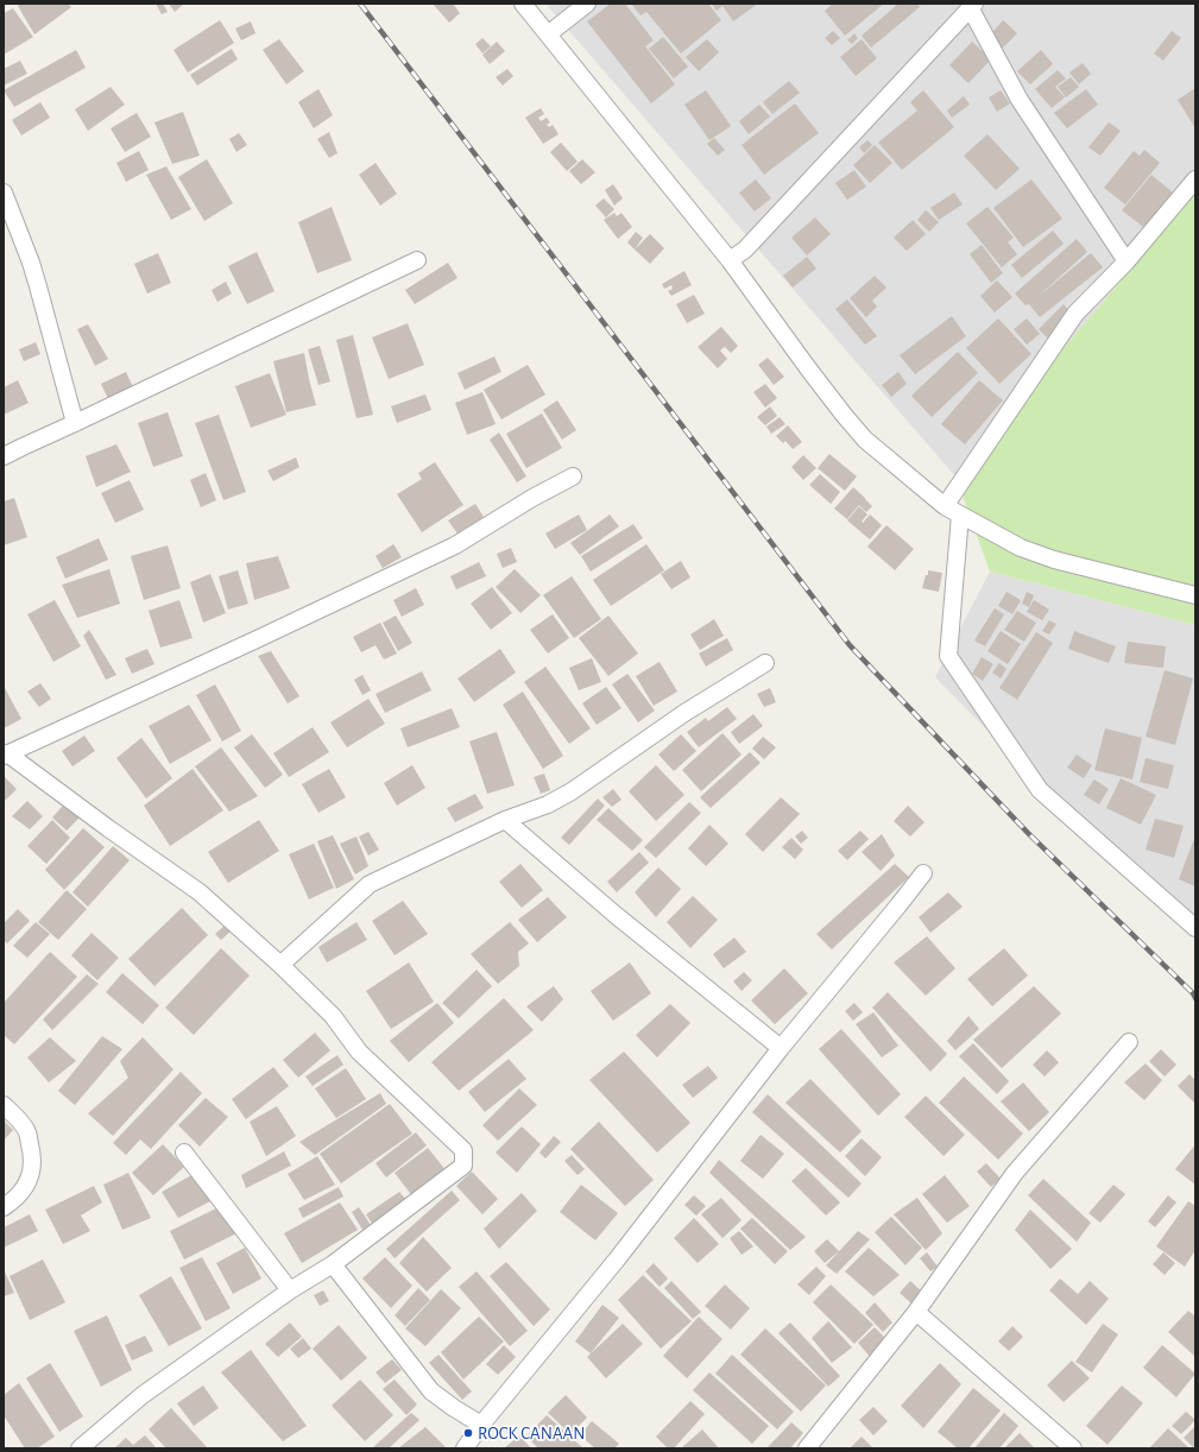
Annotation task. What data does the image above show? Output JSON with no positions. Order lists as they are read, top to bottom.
{
  "places": ["ROCK CANAAN"]
}
